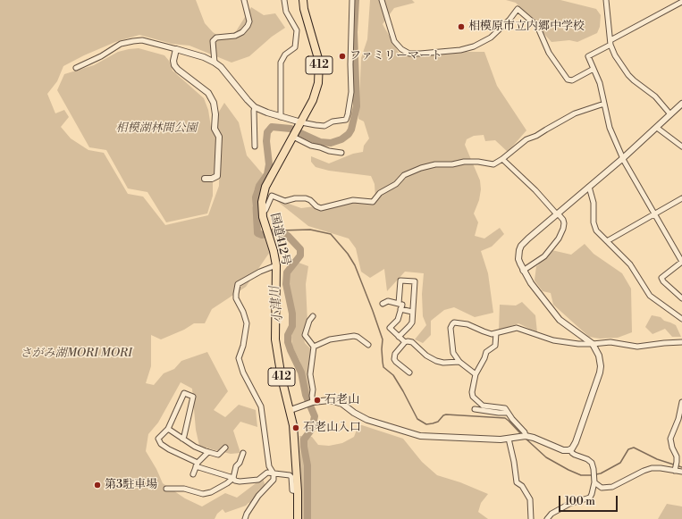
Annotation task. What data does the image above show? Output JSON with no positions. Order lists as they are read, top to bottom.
{
  "streets": {
    "highway": ["412", "国道412号"]
  },
  "water": ["小津川"],
  "parks": ["相模湖林間公園", "さがみ湖MORI MORI"],
  "places": [
    "相模原市立内郷中学校",
    "ファミリーマート",
    "石老山",
    "石老山入口",
    "第3駐車場"
  ],
  "scale_bar": "100 m"
}
